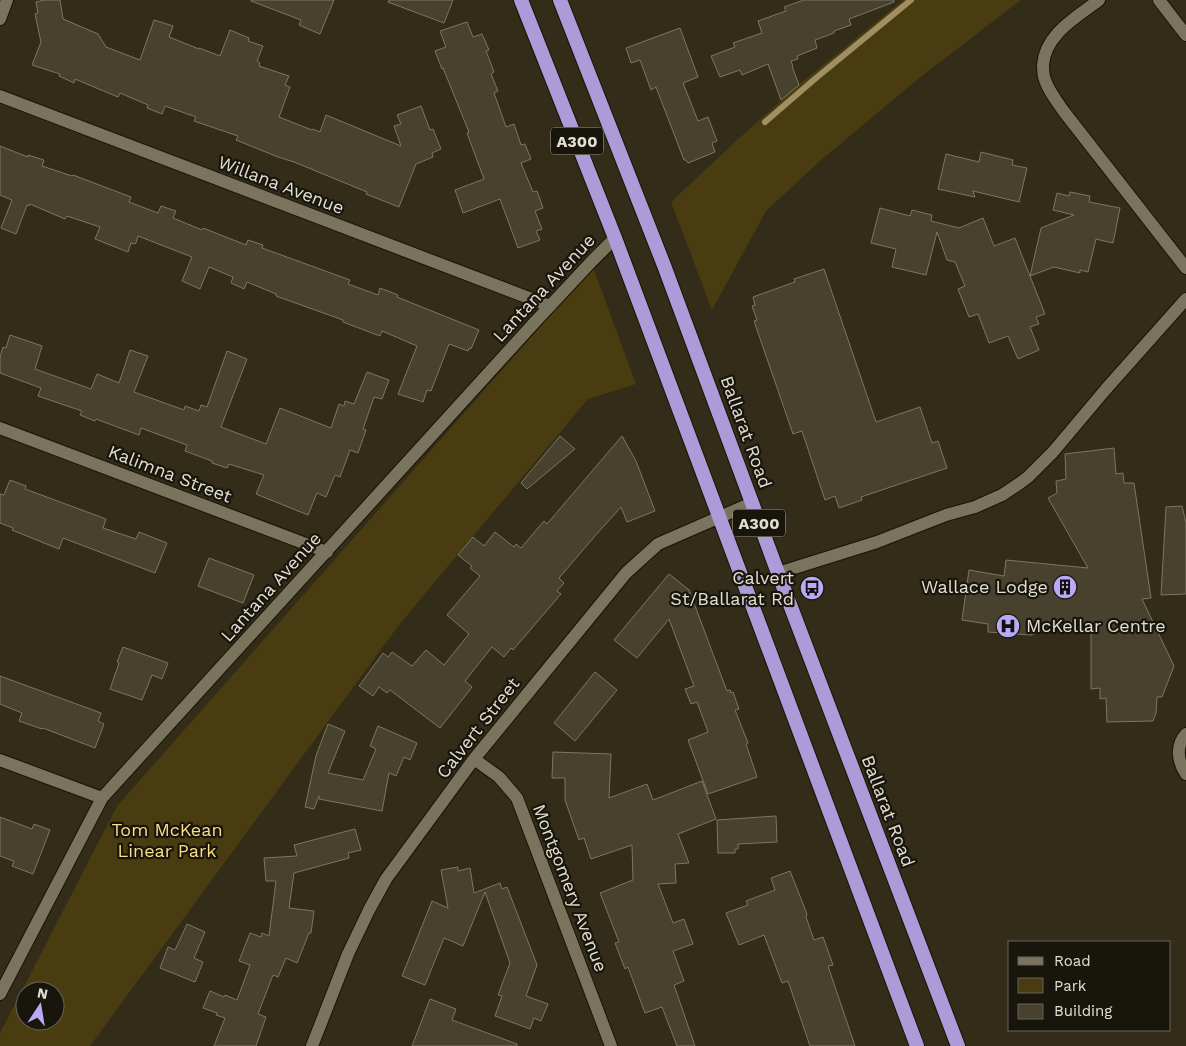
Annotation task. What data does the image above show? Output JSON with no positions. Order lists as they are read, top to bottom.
{
  "streets": {
    "highway": ["A300", "Ballarat Road"],
    "street": [
      "Willana Avenue",
      "Lantana Avenue",
      "Kalimna Street",
      "Calvert Street",
      "Montgomery Avenue"
    ]
  },
  "crossings": [
    ["A300", "Lantana Avenue"],
    ["A300", "Calvert Street"],
    ["Willana Avenue", "Lantana Avenue"],
    ["Lantana Avenue", "Kalimna Street"],
    ["Ballarat Road", "Calvert Street"],
    ["Calvert Street", "Montgomery Avenue"]
  ],
  "parks": ["Tom McKean Linear Park"],
  "places": {
    "building": ["Wallace Lodge"],
    "bus stop": ["Calvert St/Ballarat Rd"],
    "hospital": ["McKellar Centre"]
  },
  "legend": ["Road", "Park", "Building"],
  "north": "top"
}
